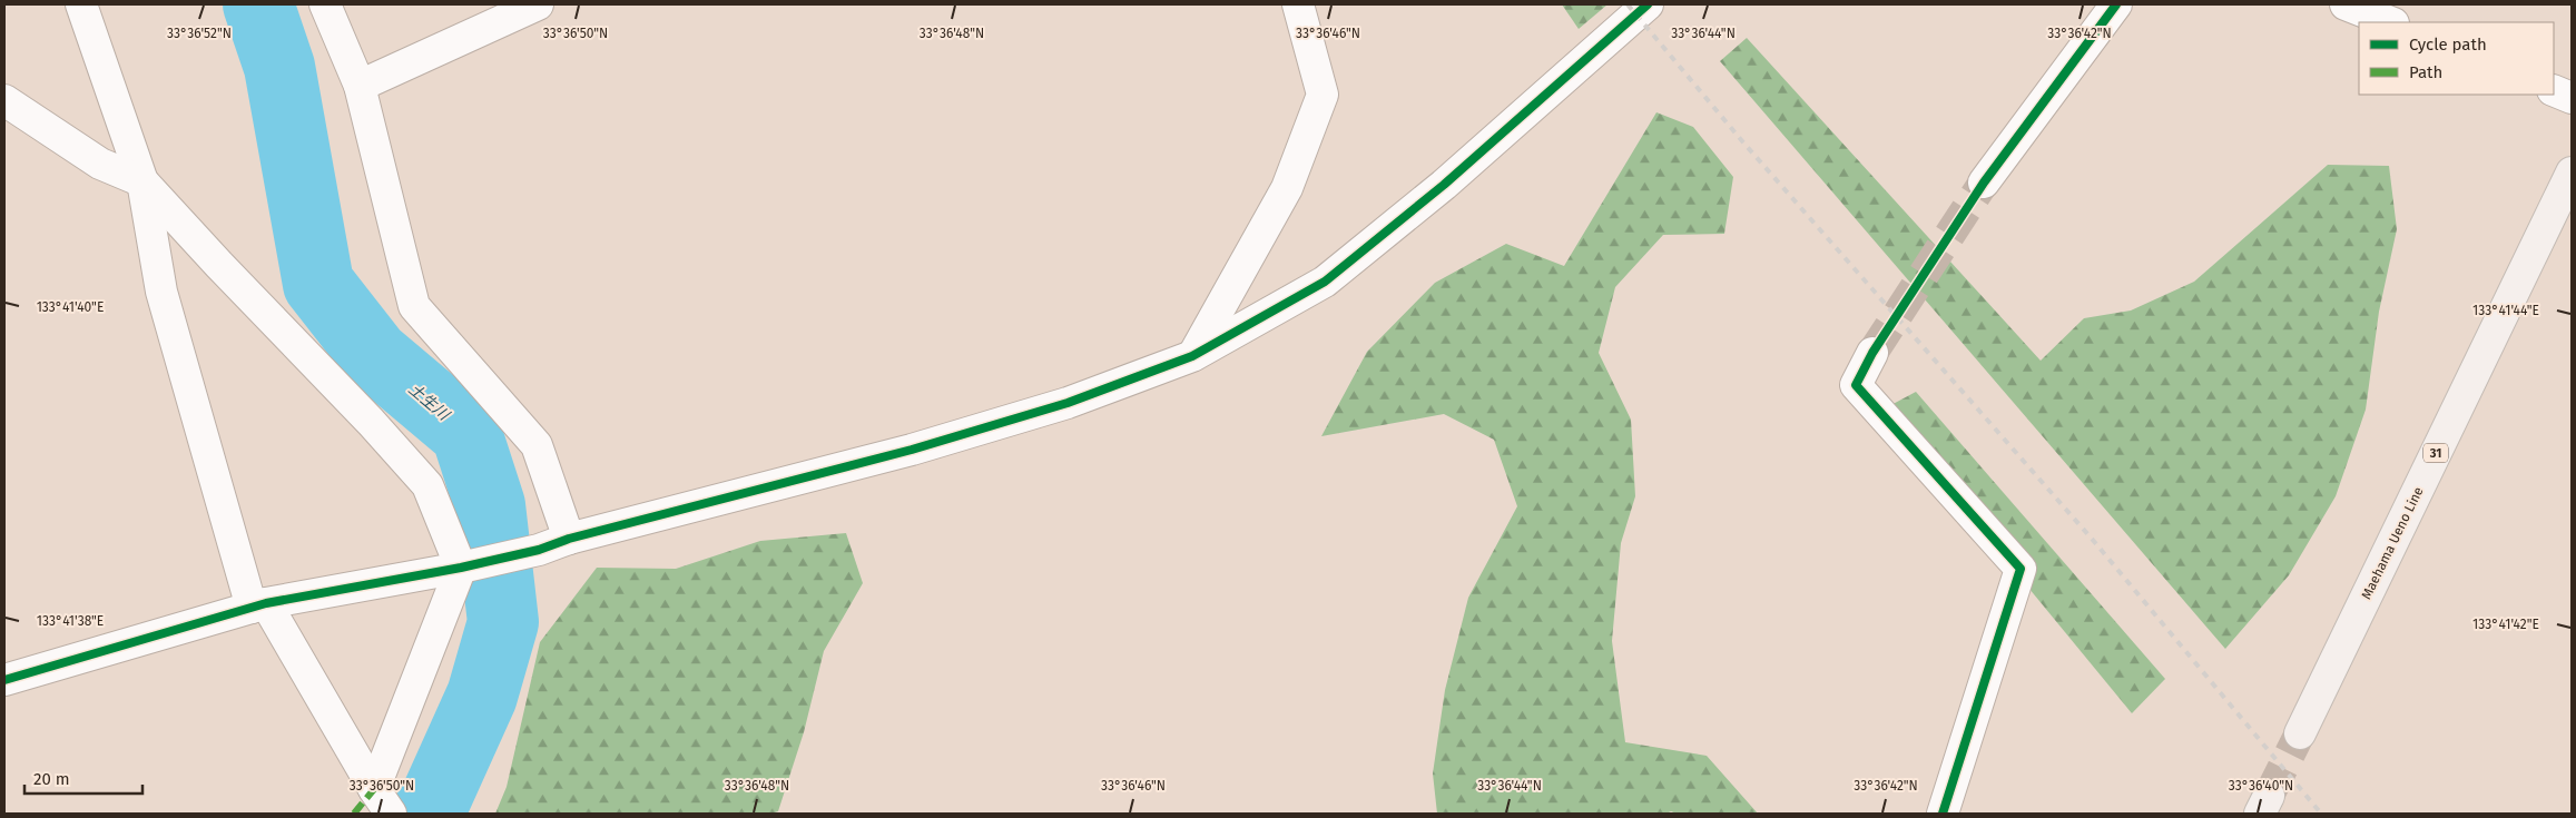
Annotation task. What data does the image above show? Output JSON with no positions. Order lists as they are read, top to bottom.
{
  "streets": {
    "main road": ["31", "Maehama Ueno Line"]
  },
  "water": ["土生川"],
  "legend": ["Cycle path", "Path"],
  "scale_bar": "20 m",
  "coordinates": [
    "33°36'52\"N",
    "33°36'50\"N",
    "33°36'48\"N",
    "33°36'46\"N",
    "33°36'44\"N",
    "33°36'42\"N",
    "133°41'40\"E",
    "133°41'44\"E",
    "133°41'38\"E",
    "133°41'42\"E",
    "33°36'40\"N"
  ]
}
